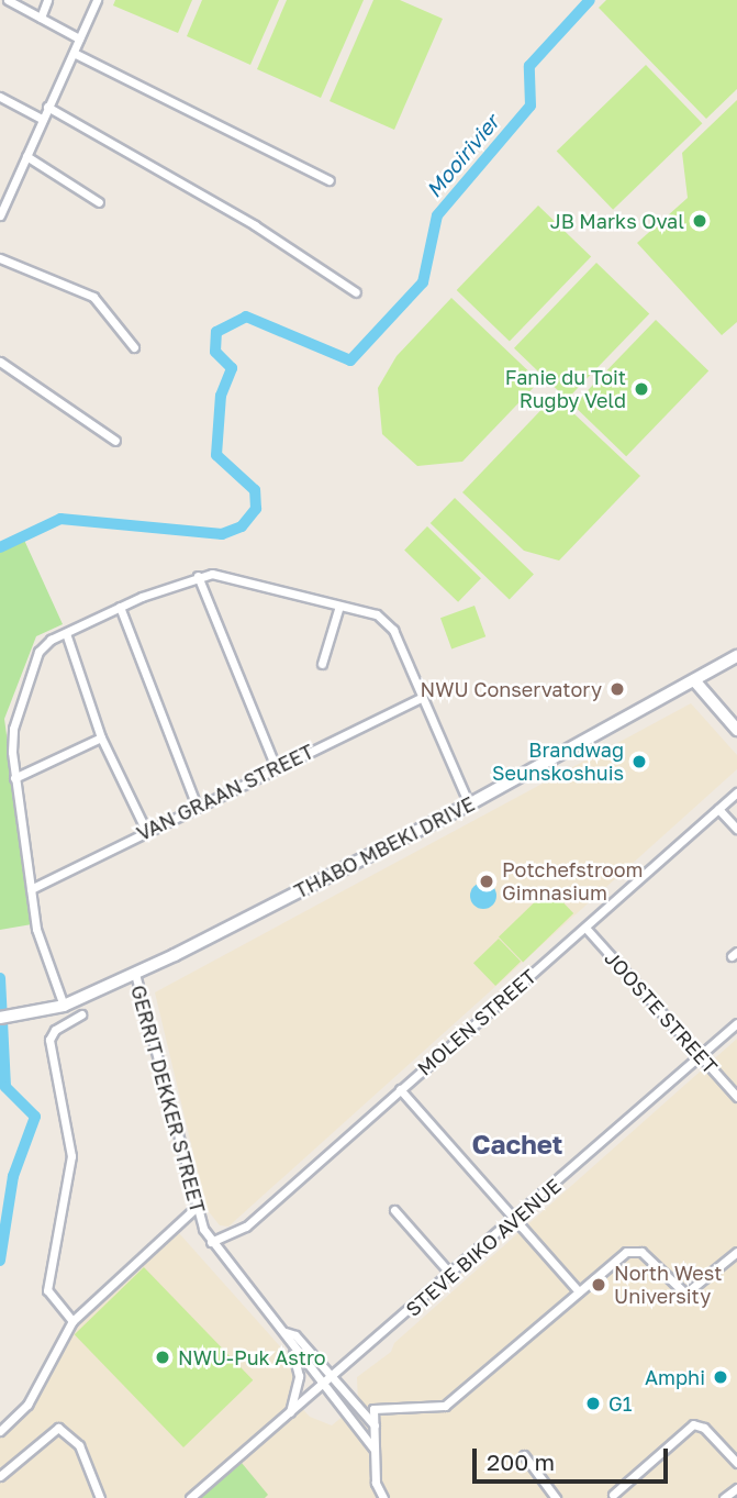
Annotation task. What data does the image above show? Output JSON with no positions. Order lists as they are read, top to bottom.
{
  "streets": {
    "main road": ["THABO MBEKI DRIVE"],
    "street": [
      "VAN GRAAN STREET",
      "JOOSTE STREET",
      "MOLEN STREET",
      "GERRIT DEKKER STREET",
      "STEVE BIKO AVENUE"
    ]
  },
  "crossings": [
    ["THABO MBEKI DRIVE", "GERRIT DEKKER STREET"],
    ["JOOSTE STREET", "MOLEN STREET"],
    ["JOOSTE STREET", "STEVE BIKO AVENUE"],
    ["MOLEN STREET", "GERRIT DEKKER STREET"],
    ["GERRIT DEKKER STREET", "STEVE BIKO AVENUE"]
  ],
  "districts": ["Cachet"],
  "water": ["Mooirivier"],
  "places": [
    "JB Marks Oval",
    "Fanie du Toit Rugby Veld",
    "NWU Conservatory",
    "Brandwag Seunskoshuis",
    "Potchefstroom Gimnasium",
    "North West University",
    "NWU-Puk Astro",
    "Amphi",
    "G1"
  ],
  "scale_bar": "200 m"
}
